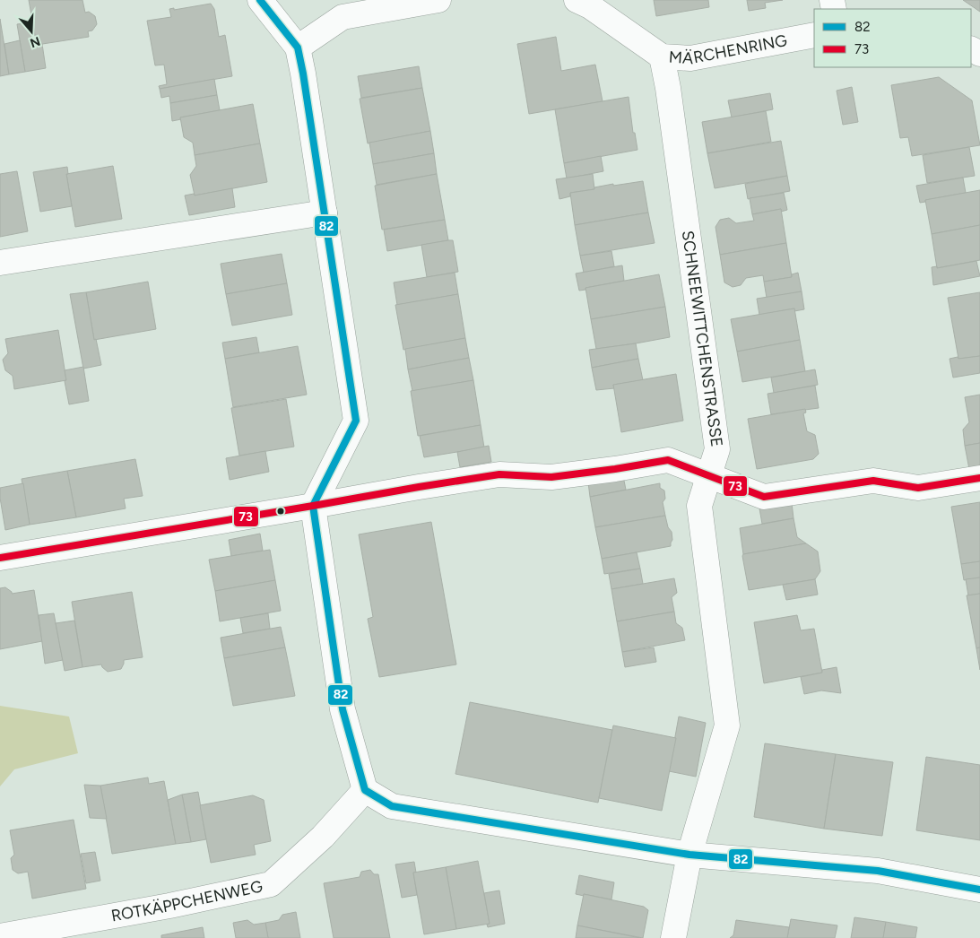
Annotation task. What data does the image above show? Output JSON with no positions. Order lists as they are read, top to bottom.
{
  "streets": {
    "street": ["MÄRCHENRING", "SCHNEEWITTCHENSTRASSE", "ROTKÄPPCHENWEG"]
  },
  "crossings": [
    ["MÄRCHENRING", "SCHNEEWITTCHENSTRASSE"]
  ],
  "lines": ["transit line 82", "transit line 73"],
  "legend": ["82", "73"],
  "north": "bottom"
}
